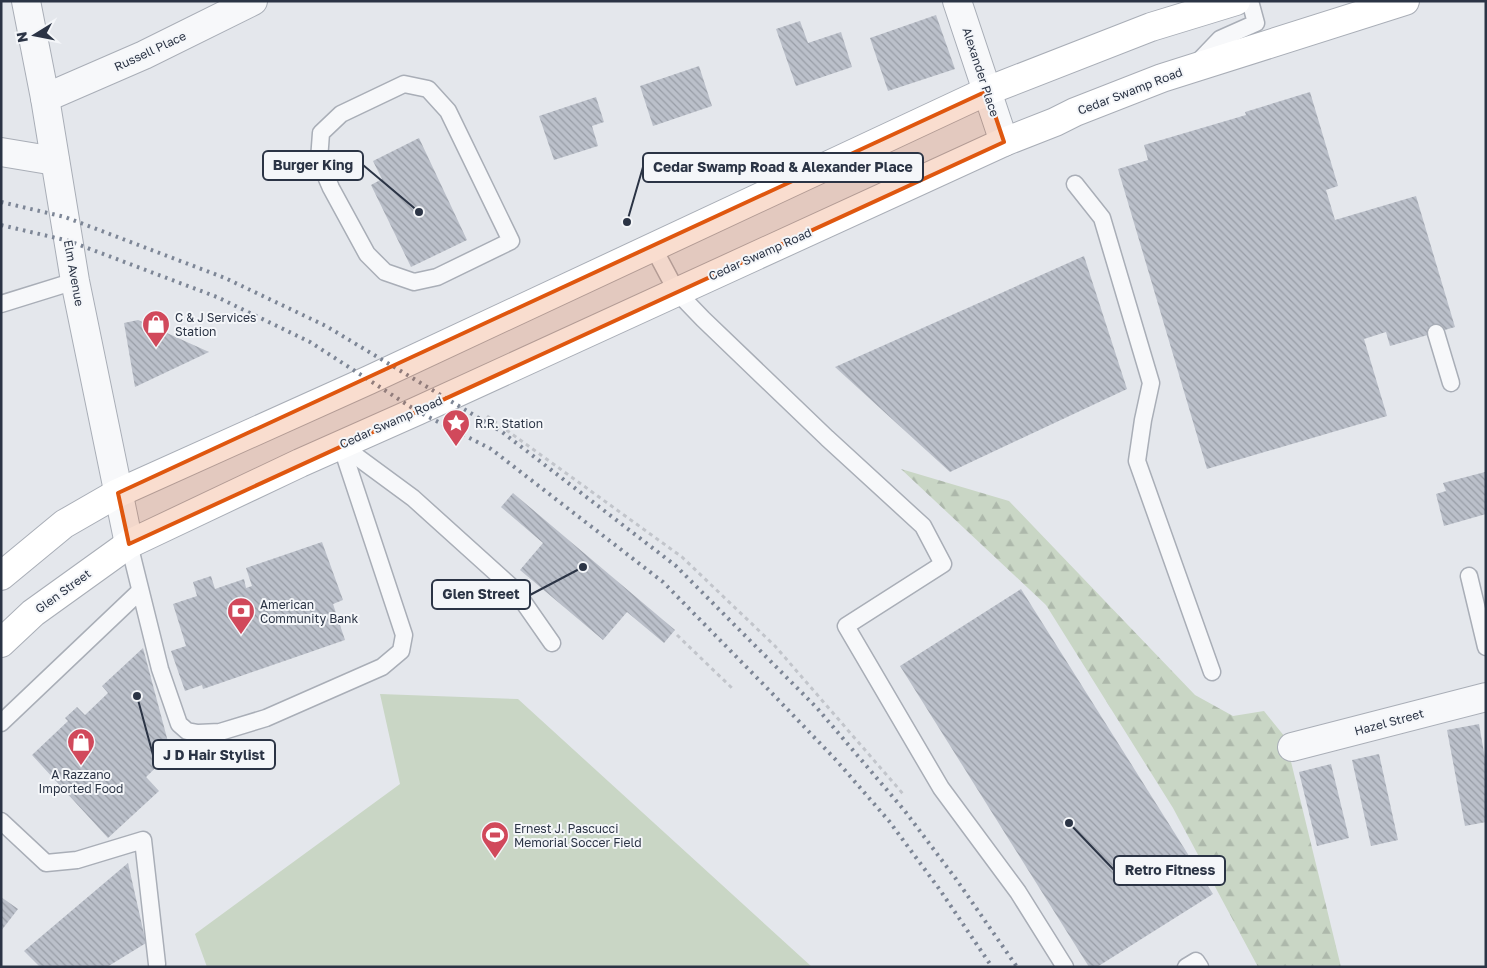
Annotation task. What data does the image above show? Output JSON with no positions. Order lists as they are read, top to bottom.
{
  "streets": {
    "main road": ["Cedar Swamp Road", "Glen Street"],
    "street": [
      "Russell Place",
      "Alexander Place",
      "Elm Avenue",
      "Hazel Street"
    ]
  },
  "crossings": [
    ["Russell Place", "Elm Avenue"],
    ["Alexander Place", "Cedar Swamp Road"],
    ["Cedar Swamp Road", "Elm Avenue"],
    ["Cedar Swamp Road", "Glen Street"],
    ["Elm Avenue", "Glen Street"]
  ],
  "places": {
    "other": [
      "Burger King",
      "Cedar Swamp Road & Alexander Place",
      "Glen Street",
      "J D Hair Stylist",
      "Retro Fitness"
    ],
    "shop": ["C & J Services Station", "A Razzano Imported Food"],
    "place": ["R.R. Station"],
    "bank": ["American Community Bank"],
    "sports": ["Ernest J. Pascucci Memorial Soccer Field"]
  },
  "north": "left"
}
